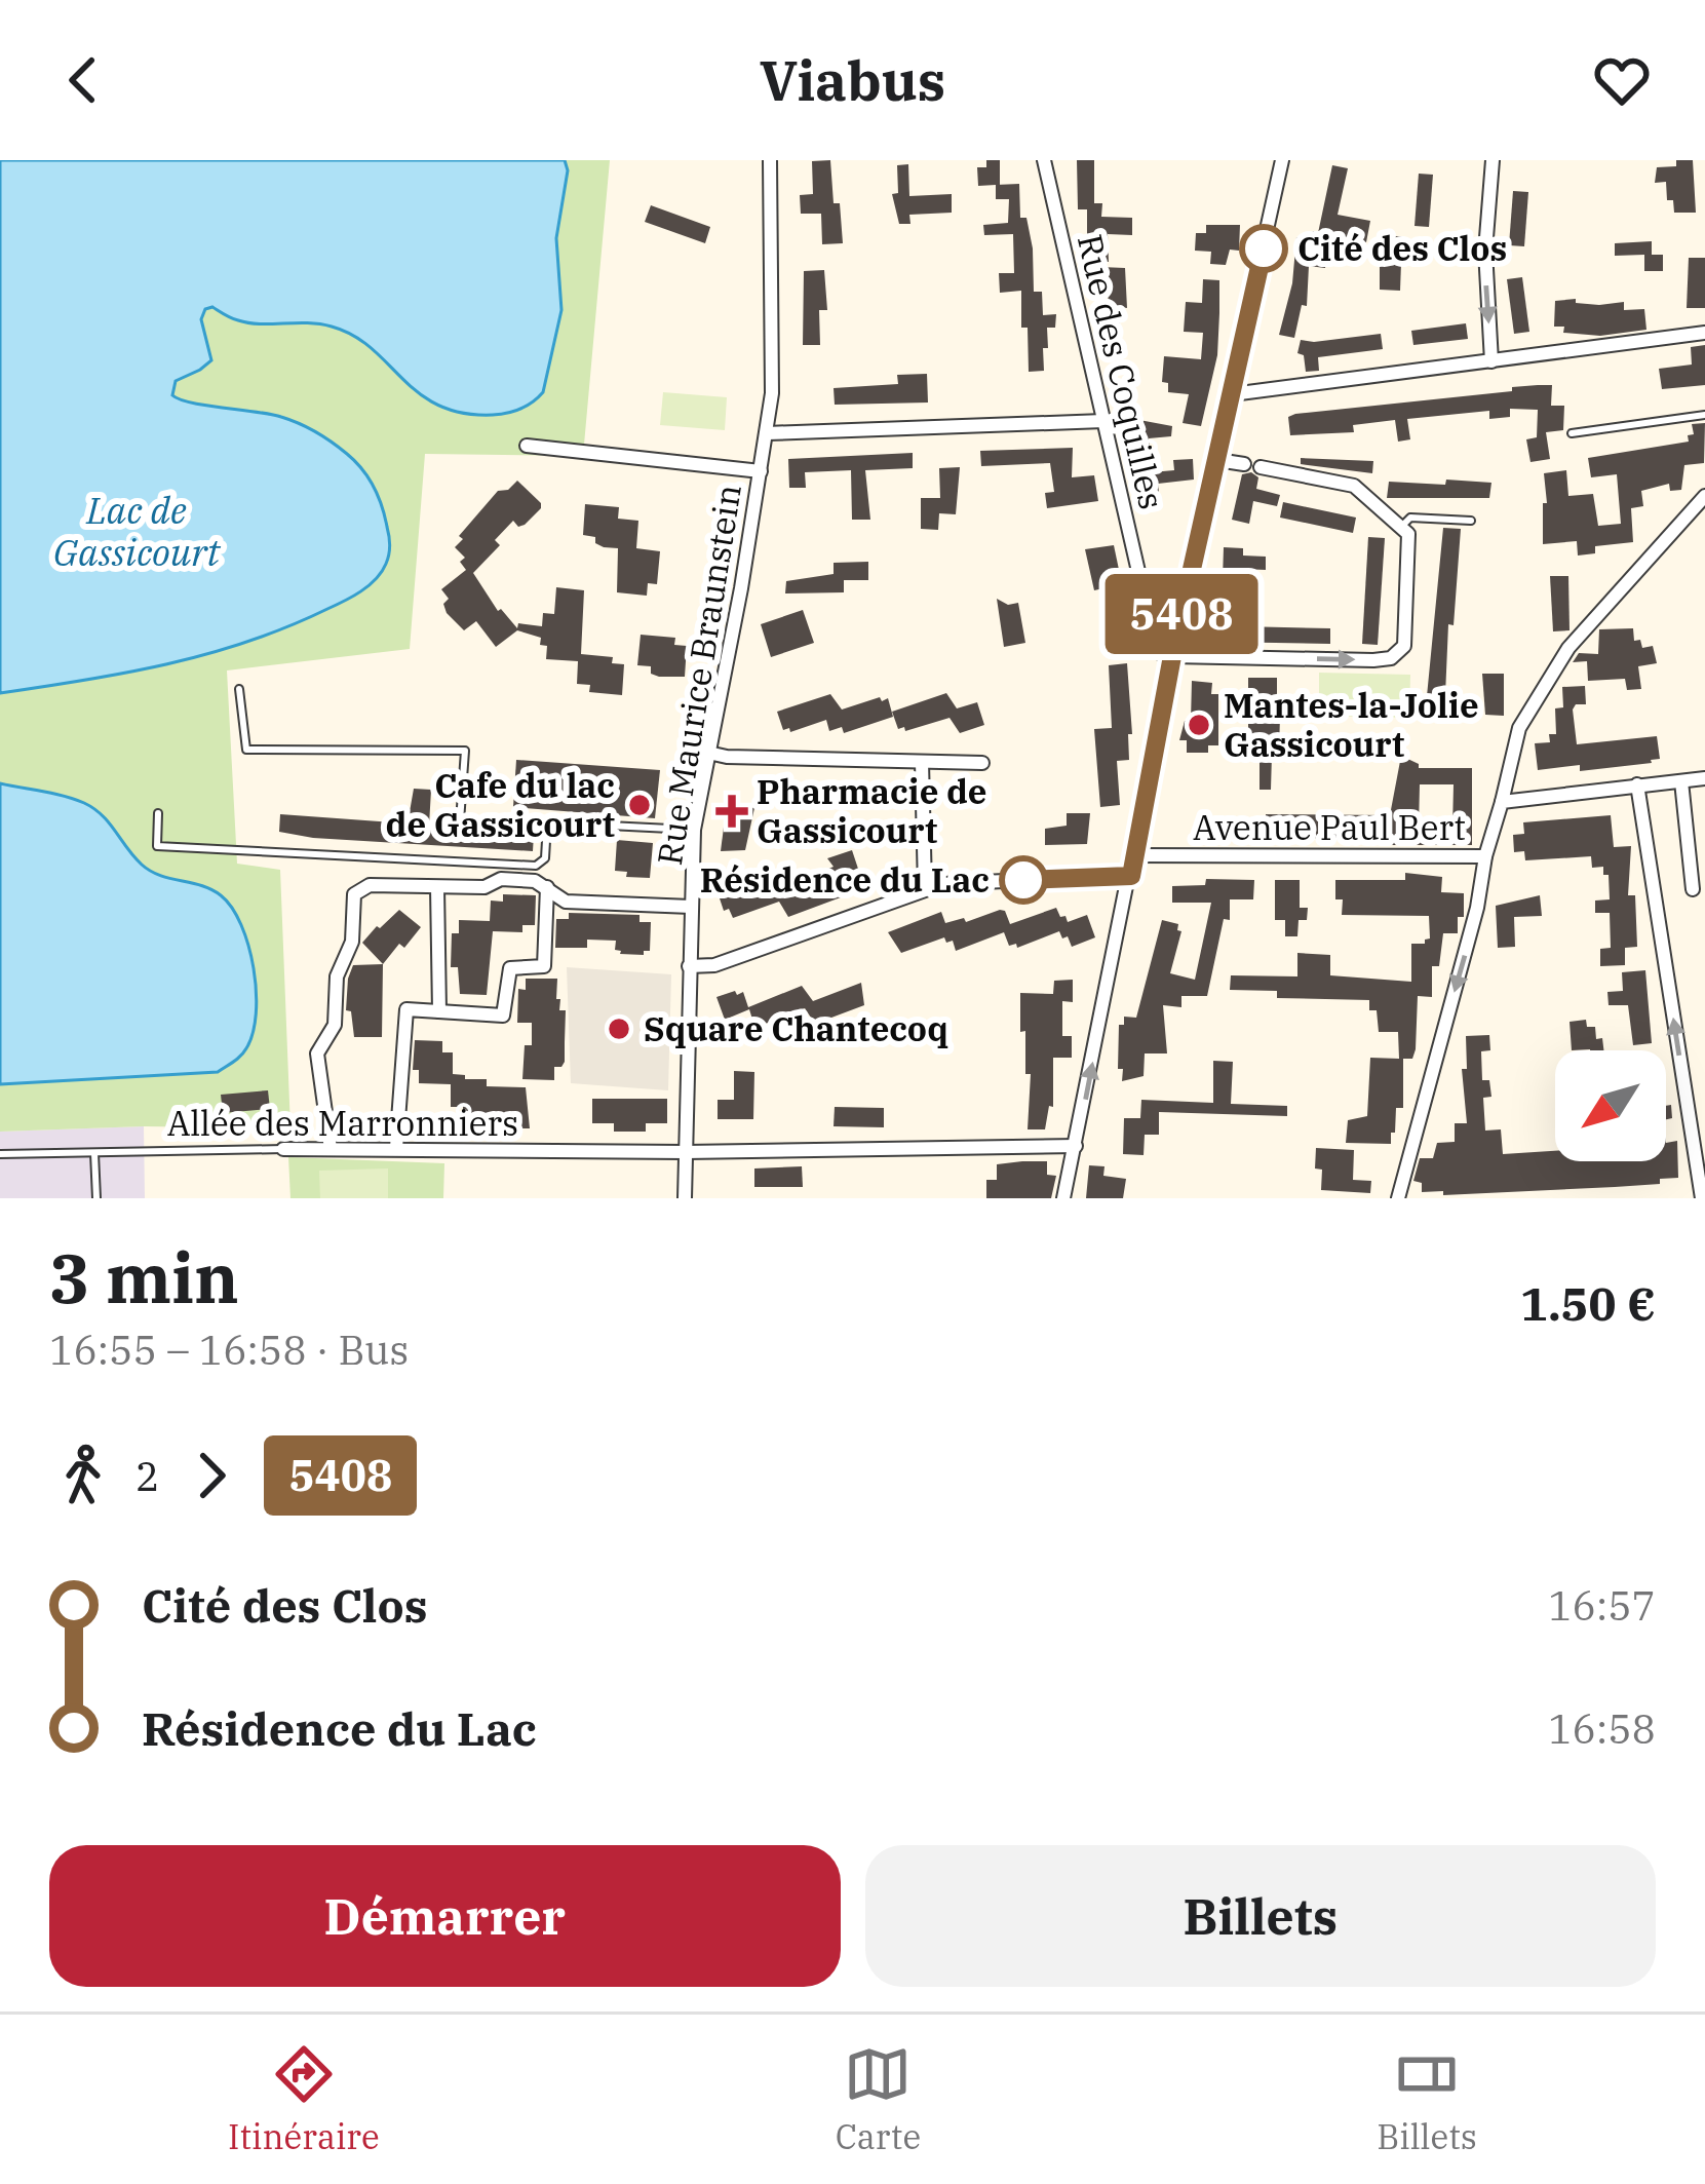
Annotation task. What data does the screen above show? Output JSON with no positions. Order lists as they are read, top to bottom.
{
  "streets": {
    "street": [
      "Rue des Coquilles",
      "Rue Maurice Braunstein",
      "Avenue Paul Bert",
      "Allée des Marronniers"
    ]
  },
  "crossings": [
    ["Rue Maurice Braunstein", "Allée des Marronniers"]
  ],
  "water": ["Lac de Gassicourt"],
  "places": {
    "other": [
      "Cité des Clos",
      "Mantes-la-Jolie Gassicourt",
      "Cafe du lac de Gassicourt",
      "Résidence du Lac",
      "Square Chantecoq"
    ],
    "health": ["Pharmacie de Gassicourt"]
  },
  "lines": ["bus line 5408"],
  "north": "bottom left",
  "page": {
    "header": "Viabus",
    "on_map": "5408",
    "heading": ["3 min", "16:55 – 16:58 · Bus", "1.50 €"],
    "legs": ["2", "5408"],
    "list": [
      {
        "name": "Cité des Clos",
        "value": "16:57"
      },
      {
        "name": "Résidence du Lac",
        "value": "16:58"
      }
    ],
    "buttons": ["Démarrer", "Billets"],
    "tabs": ["Itinéraire", "Carte", "Billets"]
  }
}
